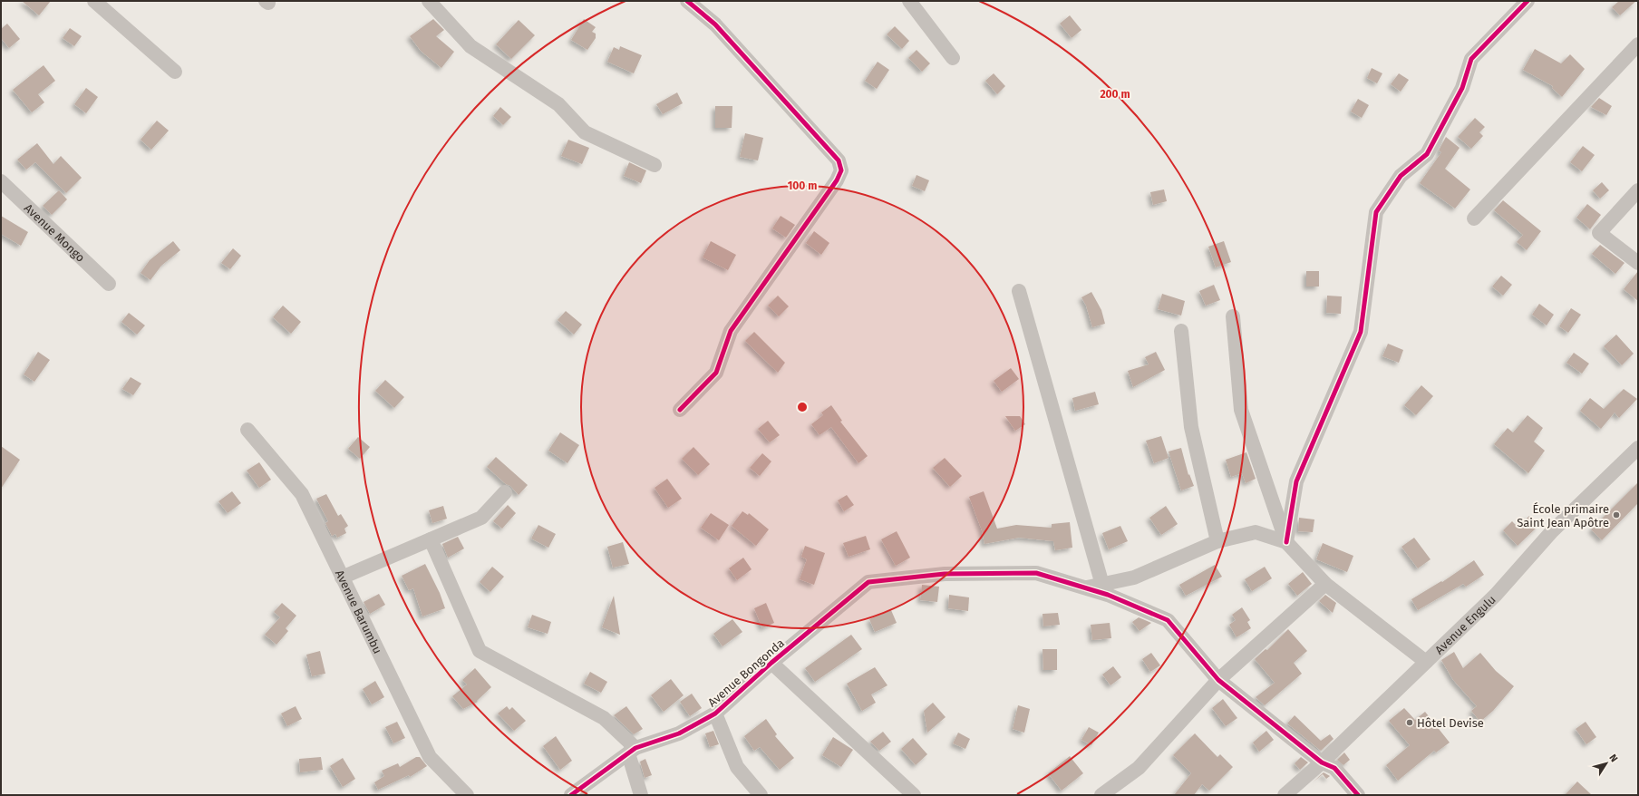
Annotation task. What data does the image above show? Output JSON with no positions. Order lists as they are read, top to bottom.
{
  "streets": {
    "street": [
      "Avenue Mongo",
      "Avenue Barumbu",
      "Avenue Engulu",
      "Avenue Bongonda"
    ]
  },
  "places": ["École primaire Saint Jean Apôtre", "Hôtel Devise"],
  "north": "top right",
  "rings": ["200 m", "100 m"]
}
